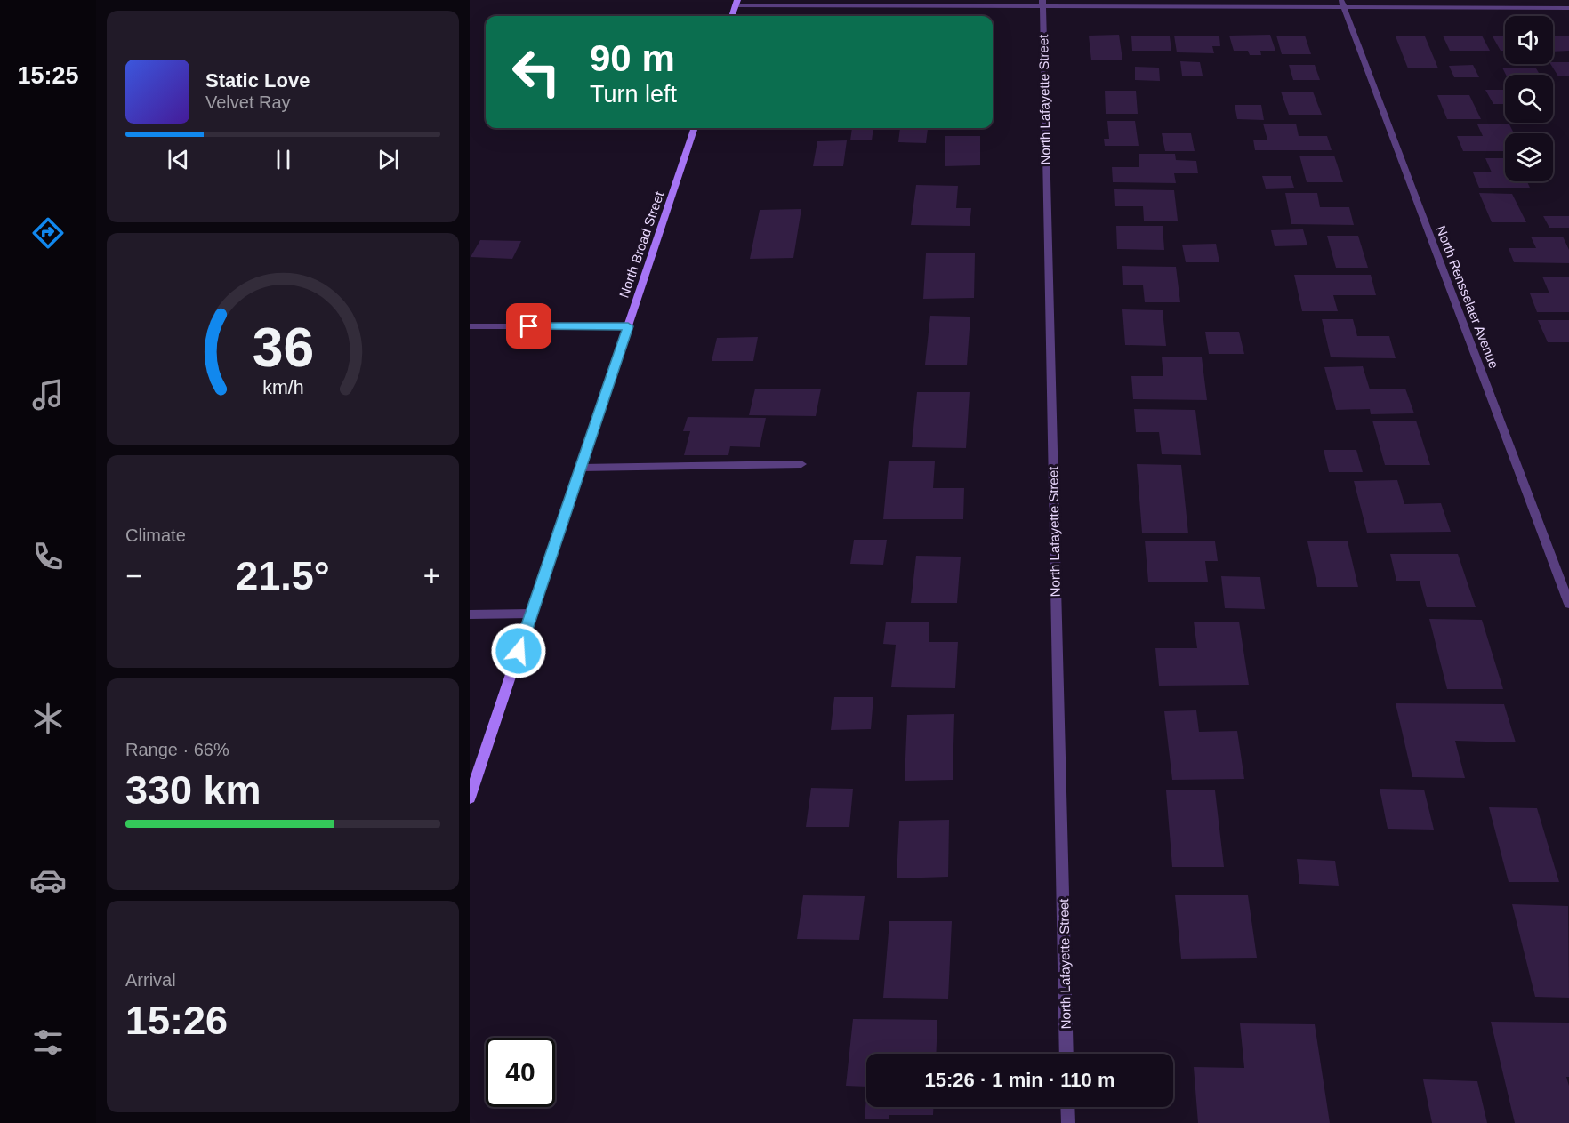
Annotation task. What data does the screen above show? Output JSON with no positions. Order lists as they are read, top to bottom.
{
  "streets": {
    "street": ["North Lafayette Street", "North Broad Street", "North Rensselaer Avenue"]
  },
  "page": {
    "tabs": "15:25",
    "turn": ["90 m", "Turn left"],
    "song": ["Static Love", "Velvet Ray"],
    "tile": [
      "Climate",
      ["Range · 66%", "330 km"],
      ["Arrival", "15:26"]
    ],
    "heat": ["−", "21.5°", "+"],
    "limit": "40",
    "trip": "15:26 · 1 min · 110 m",
    "gauge": ["36", "km/h"]
  }
}
